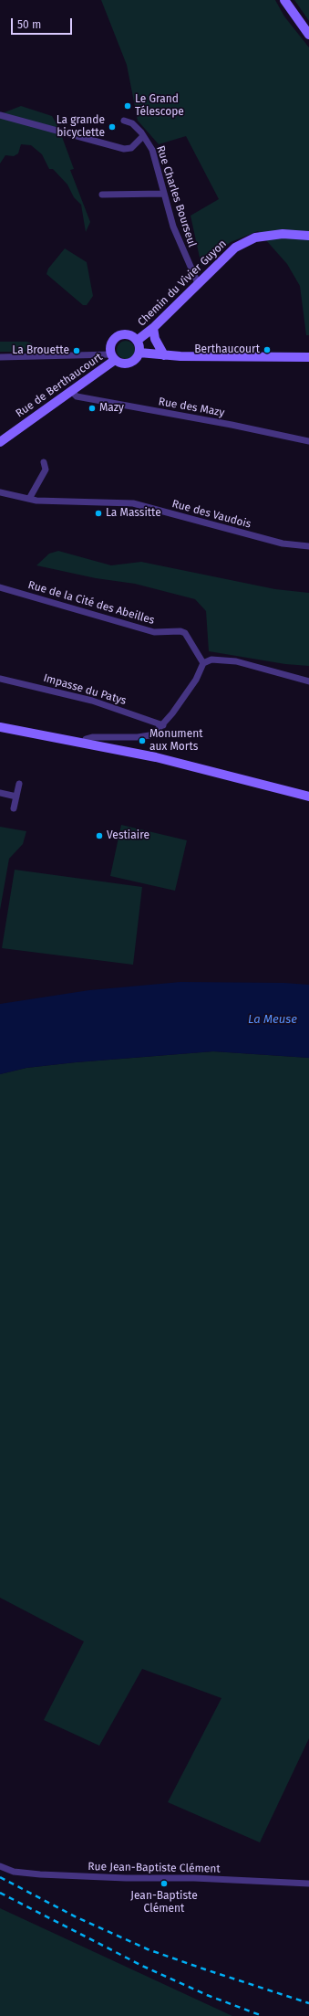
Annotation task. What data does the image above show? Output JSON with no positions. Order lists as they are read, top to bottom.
{
  "streets": {
    "main road": ["Chemin du Vivier Guyon", "Rue de Berthaucourt"],
    "street": [
      "Rue Charles Bourseul",
      "Rue des Mazy",
      "Rue des Vaudois",
      "Rue de la Cité des Abeilles",
      "Impasse du Patys",
      "Rue Jean-Baptiste Clément"
    ]
  },
  "crossings": [
    ["Rue Charles Bourseul", "Chemin du Vivier Guyon"],
    ["Chemin du Vivier Guyon", "Rue de Berthaucourt"],
    ["Rue de Berthaucourt", "Rue des Mazy"]
  ],
  "water": ["La Meuse"],
  "places": [
    "Le Grand Télescope",
    "La grande bicyclette",
    "Berthaucourt",
    "La Brouette",
    "Mazy",
    "La Massitte",
    "Monument aux Morts",
    "Vestiaire",
    "Jean-Baptiste Clément"
  ],
  "scale_bar": "50 m"
}
